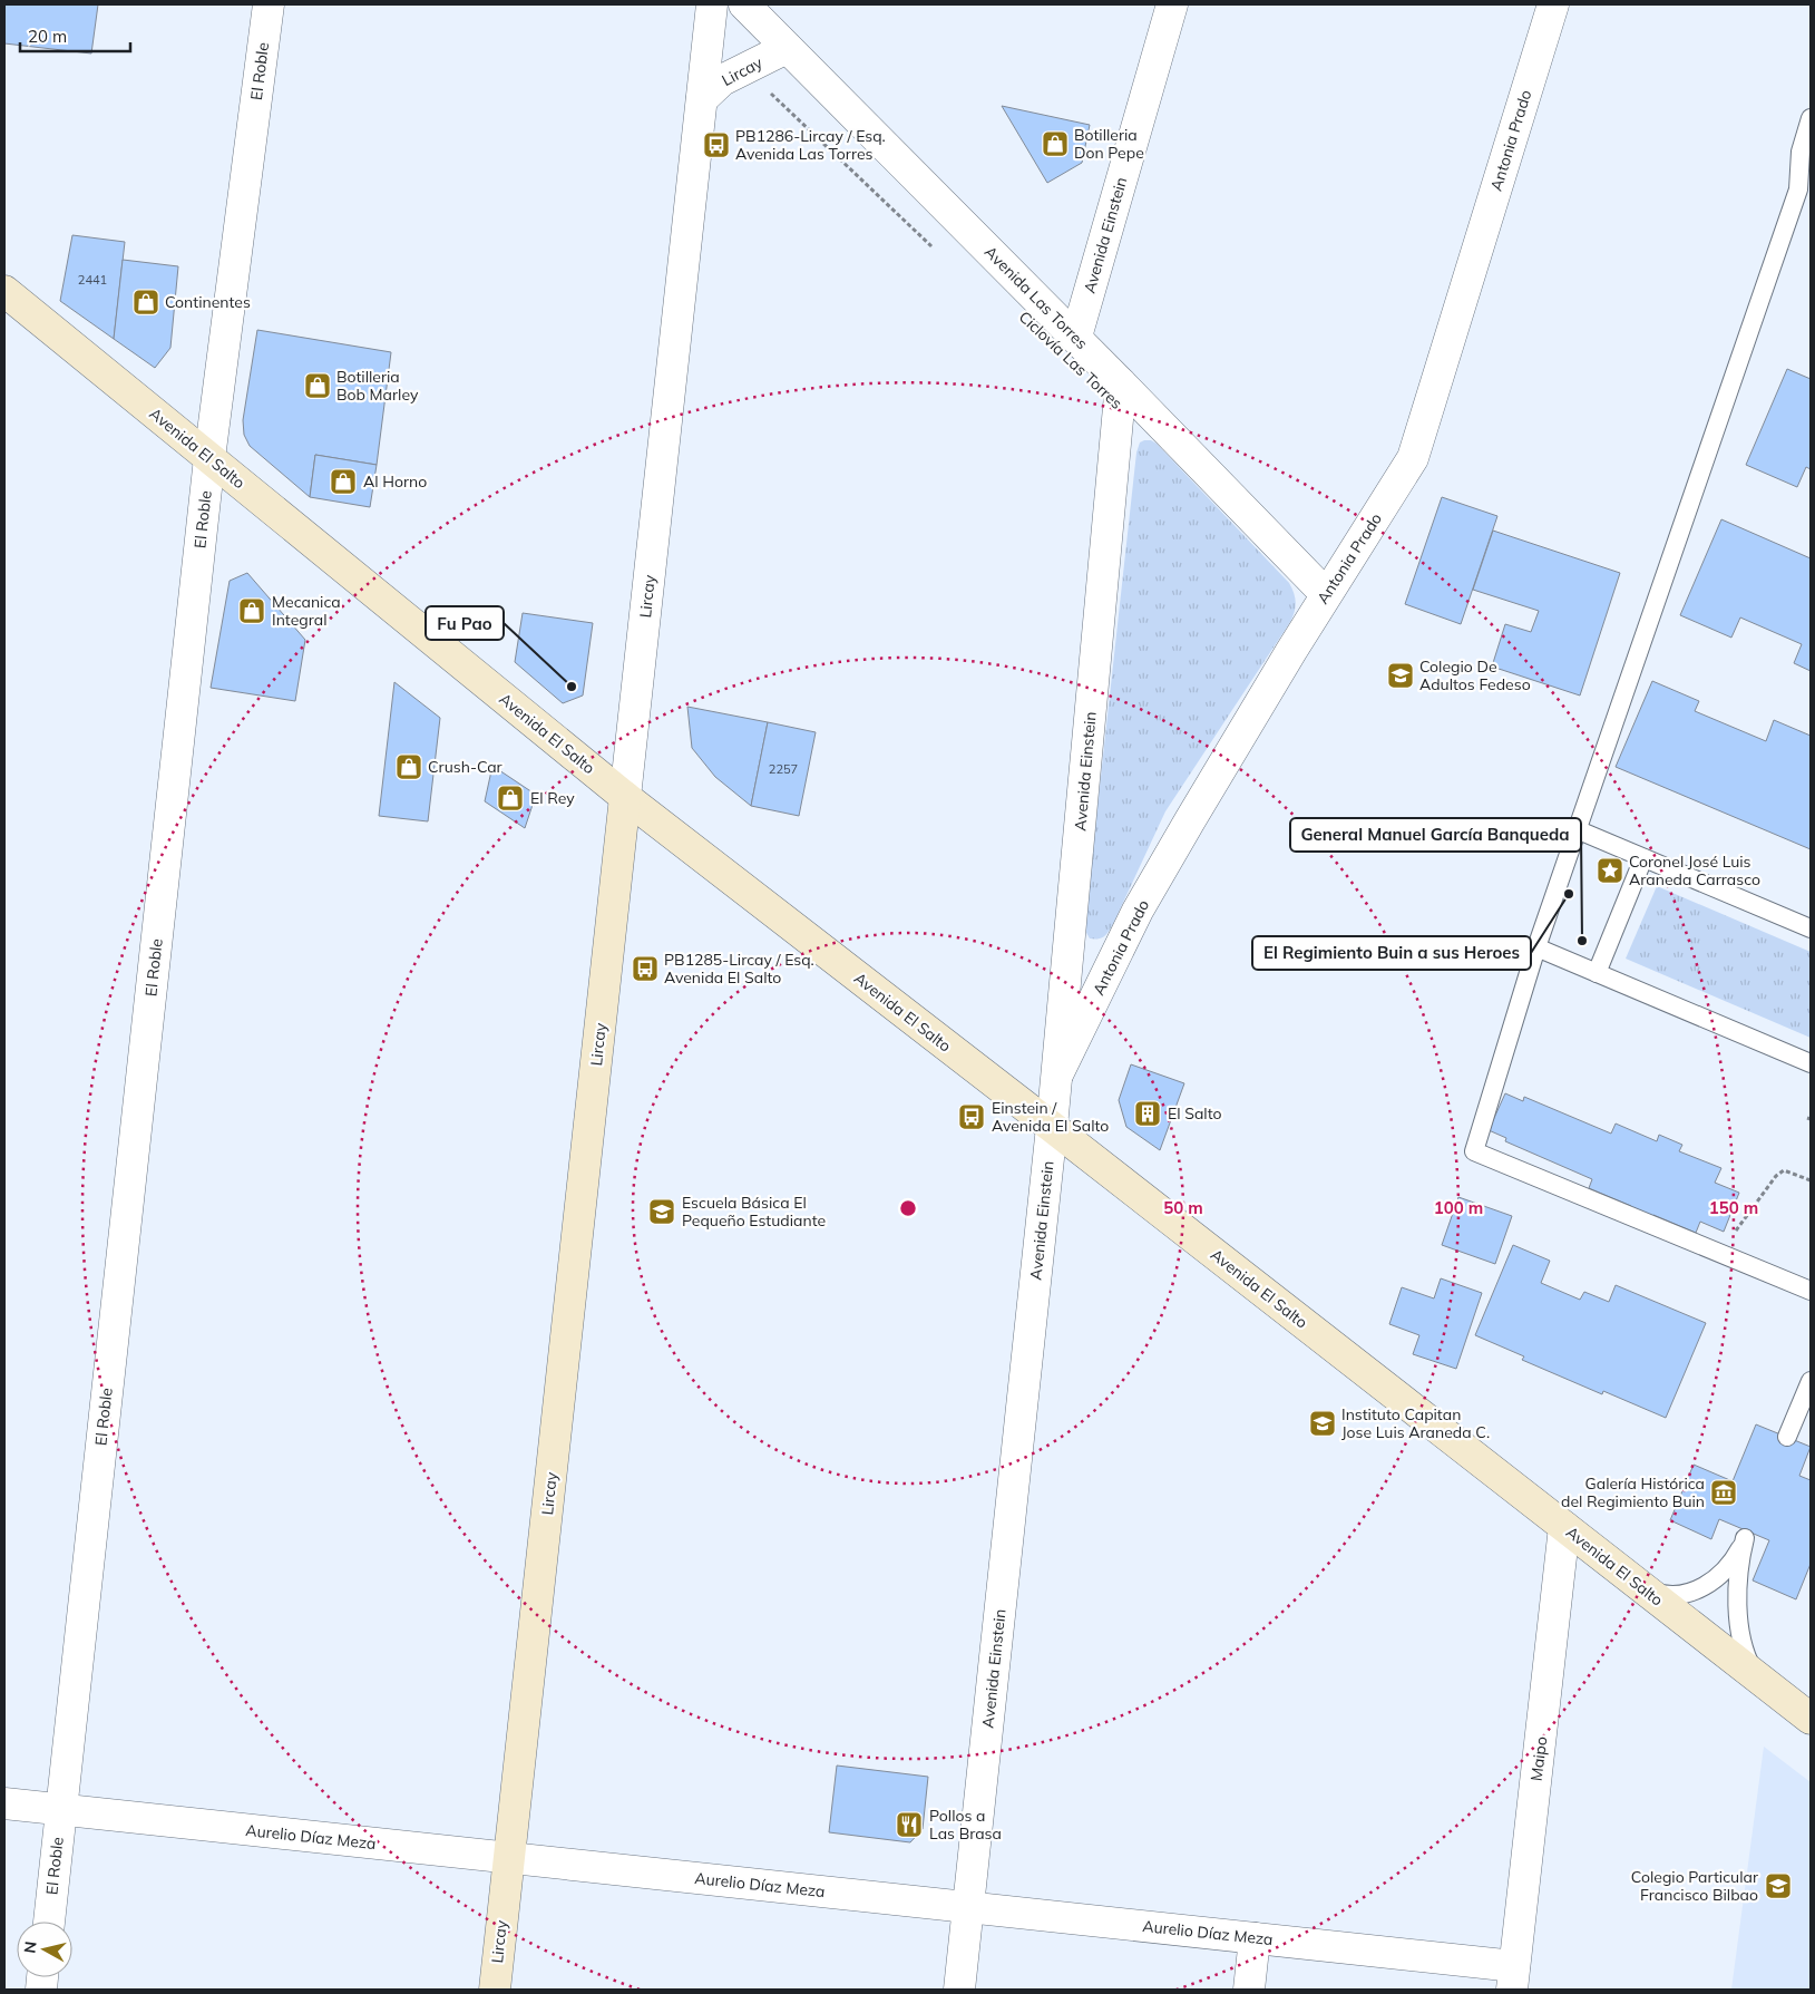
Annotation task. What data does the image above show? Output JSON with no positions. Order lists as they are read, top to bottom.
{
  "streets": {
    "main road": ["Lircay", "Avenida El Salto"],
    "street": [
      "El Roble",
      "Antonia Prado",
      "Avenida Einstein",
      "Avenida Las Torres",
      "Maipo",
      "Aurelio Díaz Meza"
    ]
  },
  "crossings": [
    ["El Roble", "Avenida El Salto"],
    ["El Roble", "Aurelio Díaz Meza"],
    ["Lircay", "Avenida Las Torres"],
    ["Lircay", "Avenida El Salto"],
    ["Lircay", "Aurelio Díaz Meza"],
    ["Antonia Prado", "Avenida Einstein"],
    ["Antonia Prado", "Avenida Las Torres"],
    ["Avenida Einstein", "Avenida Las Torres"],
    ["Avenida Einstein", "Avenida El Salto"],
    ["Avenida Einstein", "Aurelio Díaz Meza"],
    ["Avenida El Salto", "Maipo"],
    ["Maipo", "Aurelio Díaz Meza"]
  ],
  "places": {
    "shop": [
      "Botilleria Don Pepe",
      "Continentes",
      "Botilleria Bob Marley",
      "Al Horno",
      "Mecanica Integral",
      "Crush-Car",
      "El Rey"
    ],
    "bus stop": ["PB1286-Lircay / Esq. Avenida Las Torres", "PB1285-Lircay / Esq. Avenida El Salto", "Einstein / Avenida El Salto"],
    "school or university": [
      "Colegio De Adultos Fedeso",
      "Escuela Básica El Pequeño Estudiante",
      "Instituto Capitan Jose Luis Araneda C.",
      "Colegio Particular Francisco Bilbao"
    ],
    "other": ["Fu Pao", "El Regimiento Buin a sus Heroes", "General Manuel García Banqueda"],
    "place": ["Coronel José Luis Araneda Carrasco"],
    "building": ["El Salto"],
    "museum": ["Galería Histórica del Regimiento Buin"],
    "restaurant": ["Pollos a Las Brasa"]
  },
  "house_numbers": ["2441", "2257"],
  "scale_bar": "20 m",
  "north": "left",
  "rings": ["50 m", "100 m", "150 m"]
}
